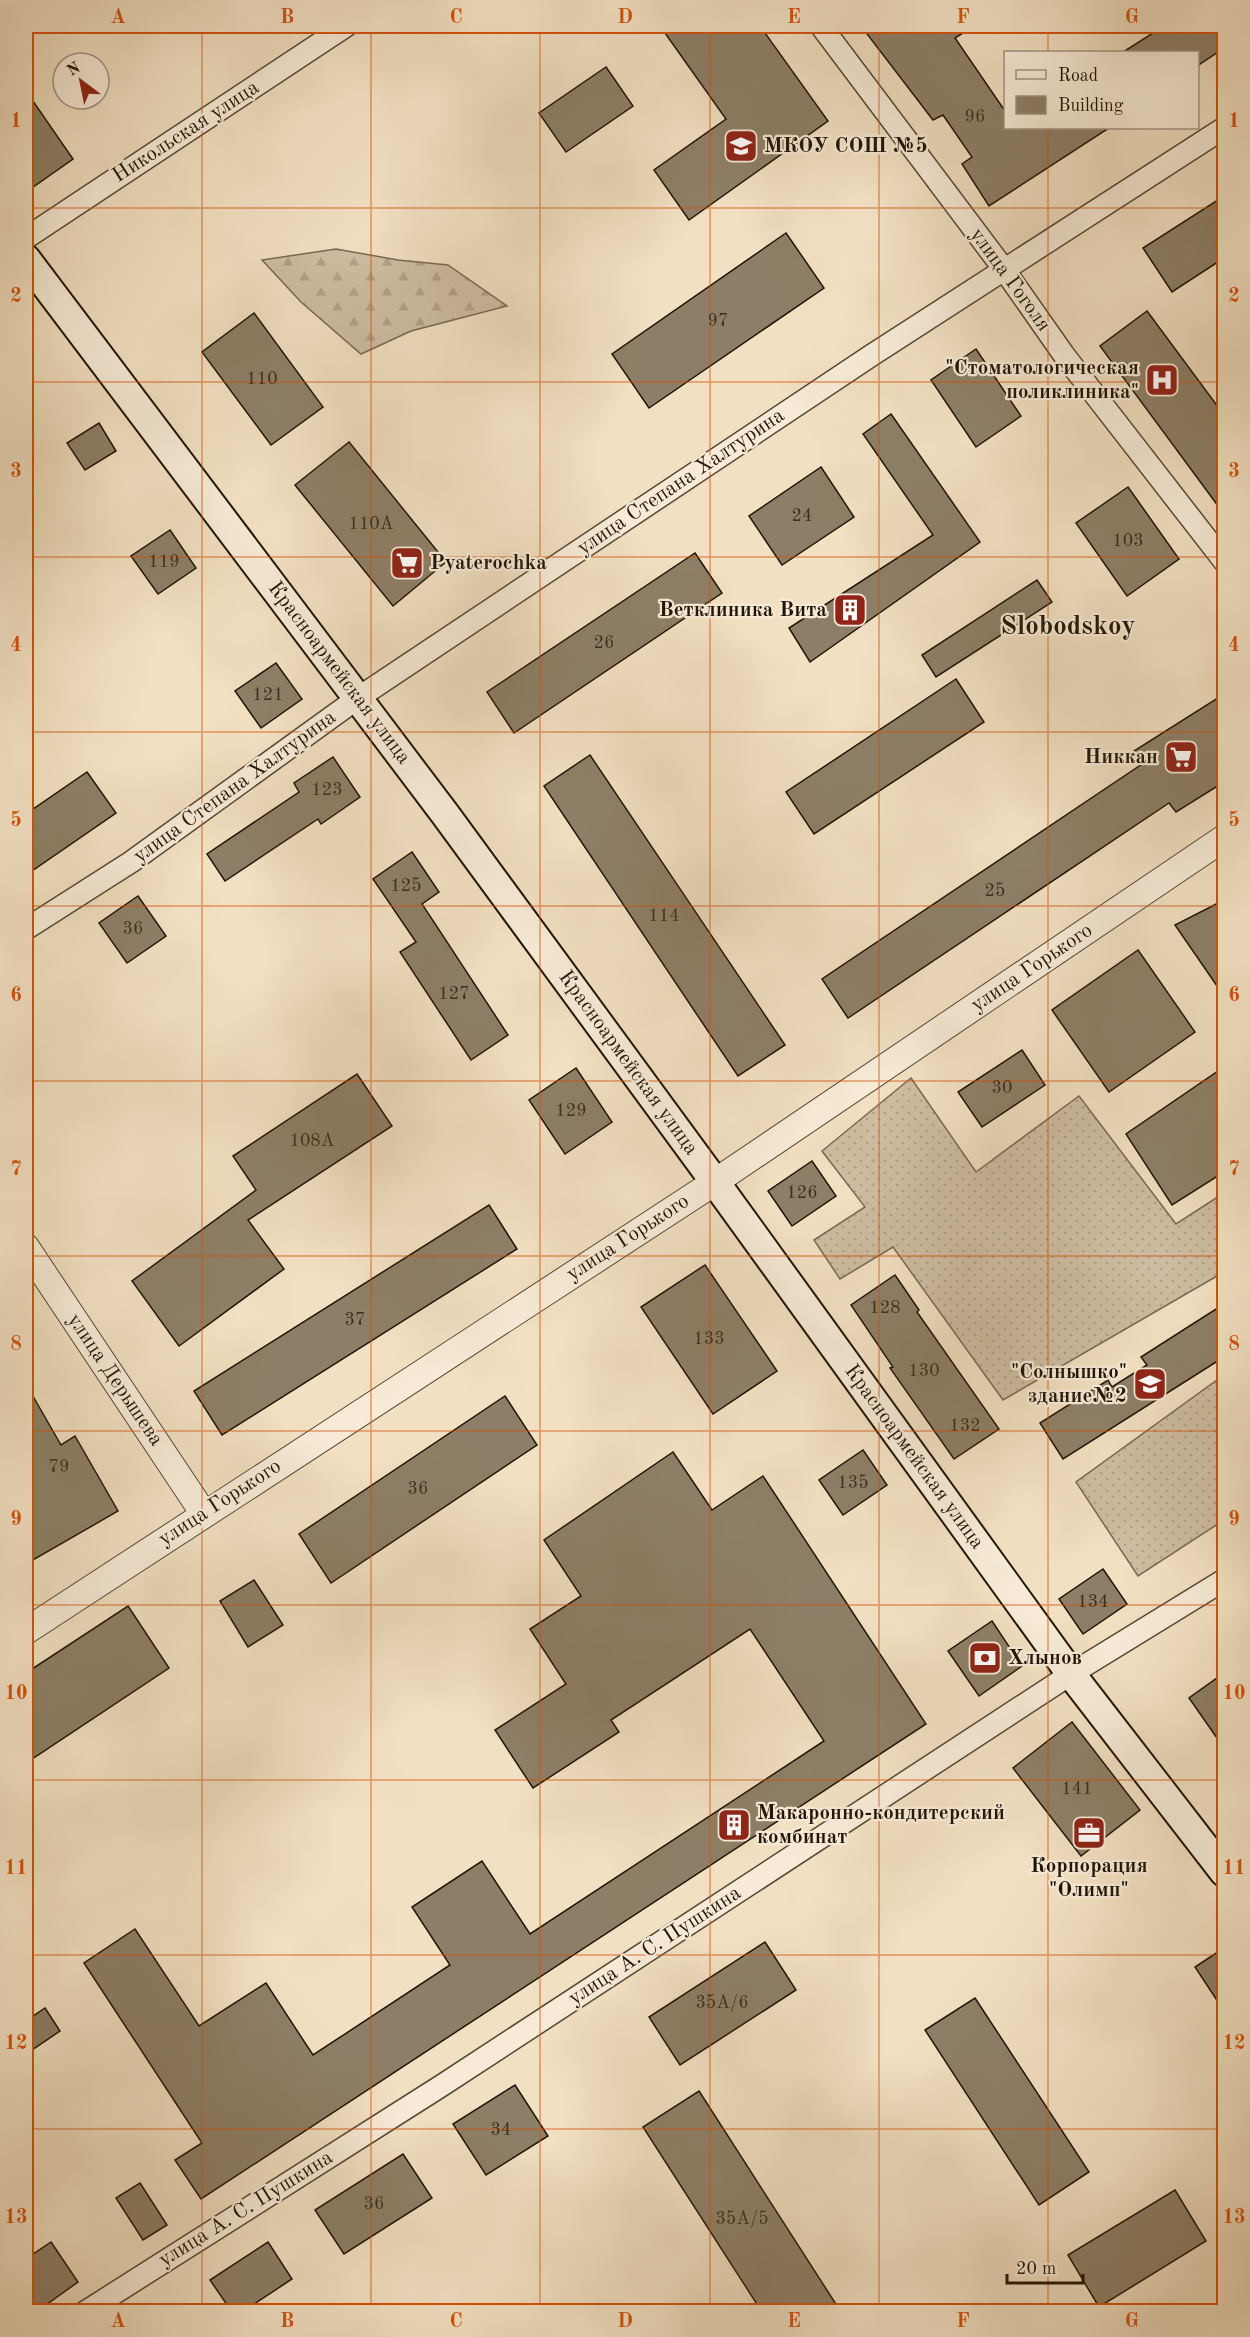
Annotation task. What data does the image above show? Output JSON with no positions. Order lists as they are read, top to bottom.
{
  "streets": {
    "main road": ["Красноармейская улица"],
    "street": [
      "Никольская улица",
      "улица Гоголя",
      "улица Степана Халтурина",
      "улица Горького",
      "улица Дерышева",
      "улица А. С. Пушкина"
    ]
  },
  "crossings": [
    ["улица Гоголя", "улица Степана Халтурина"],
    ["улица Степана Халтурина", "Красноармейская улица"],
    ["Красноармейская улица", "улица Горького"],
    ["Красноармейская улица", "улица А. С. Пушкина"],
    ["улица Горького", "улица Дерышева"]
  ],
  "districts": ["Slobodskoy"],
  "places": {
    "school or university": ["МКОУ СОШ №5", "\"Солнышко\" здание№2"],
    "hospital": ["\"Стоматологическая поликлиника\""],
    "supermarket": ["Pyaterochka", "Никкан"],
    "building": ["Ветклиника Вита", "Макаронно-кондитерский комбинат"],
    "bank": ["Хлынов"],
    "office": ["Корпорация \"Олимп\""]
  },
  "house_numbers": [
    "96",
    "97",
    "110",
    "24",
    "110А",
    "103",
    "119",
    "26",
    "121",
    "123",
    "125",
    "25",
    "114",
    "36",
    "127",
    "30",
    "129",
    "108А",
    "126",
    "128",
    "37",
    "133",
    "130",
    "132",
    "79",
    "135",
    "36",
    "134",
    "141",
    "35А/6",
    "34",
    "36",
    "35А/5"
  ],
  "legend": ["Road", "Building"],
  "scale_bar": "20 m",
  "north": "top left",
  "grid": {
    "columns": [
      "A",
      "B",
      "C",
      "D",
      "E",
      "F",
      "G"
    ],
    "rows": [
      "1",
      "2",
      "3",
      "4",
      "5",
      "6",
      "7",
      "8",
      "9",
      "10",
      "11",
      "12",
      "13"
    ]
  }
}
